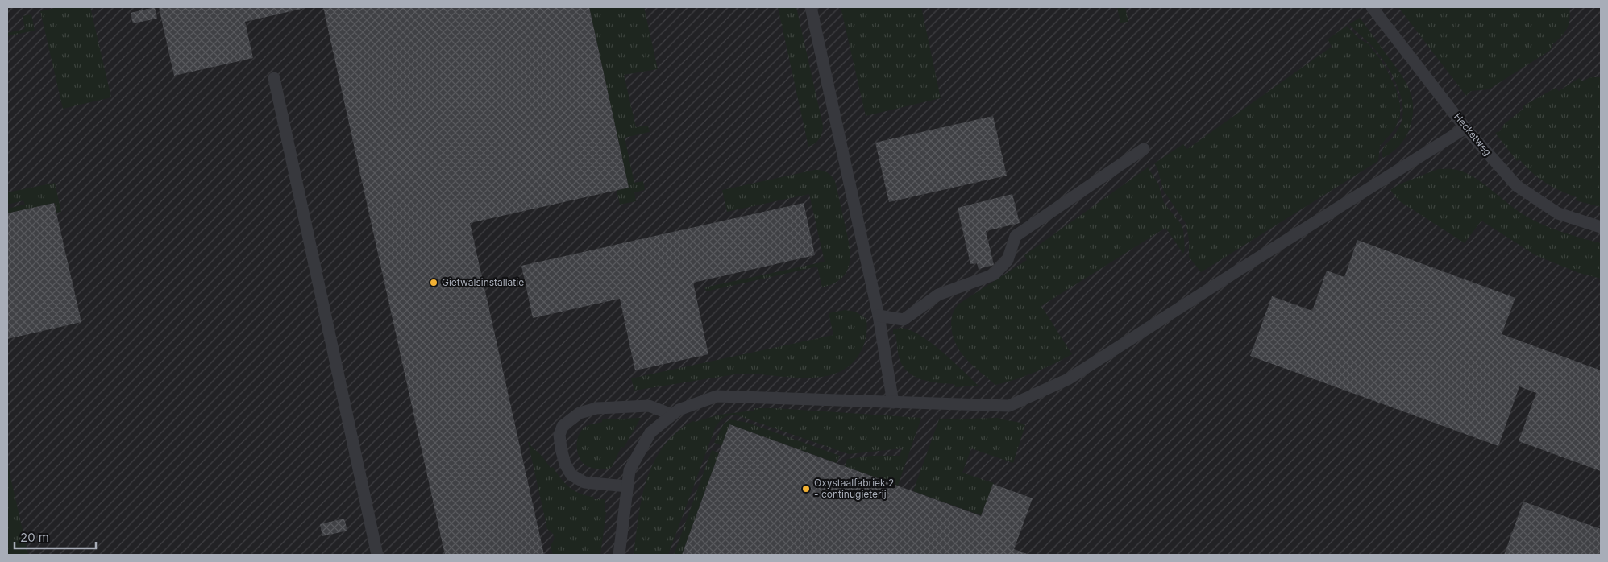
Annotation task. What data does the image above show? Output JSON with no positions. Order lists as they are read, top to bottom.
{
  "streets": {
    "lane": ["Hecketweg"]
  },
  "places": ["Gietwalsinstallatie", "Oxystaalfabriek 2 - continugieterij"],
  "scale_bar": "20 m"
}
